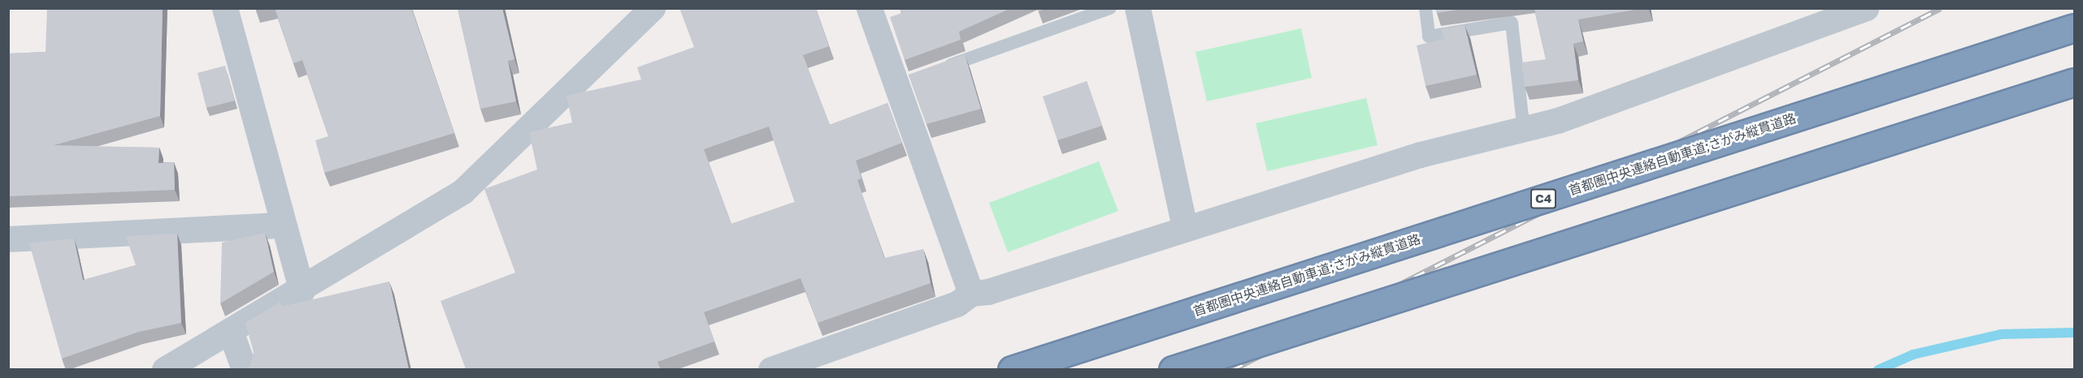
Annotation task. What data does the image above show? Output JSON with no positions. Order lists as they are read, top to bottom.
{
  "streets": {
    "highway": ["首都圏中央連絡自動車道;さがみ縦貫道路", "C4"]
  }
}
